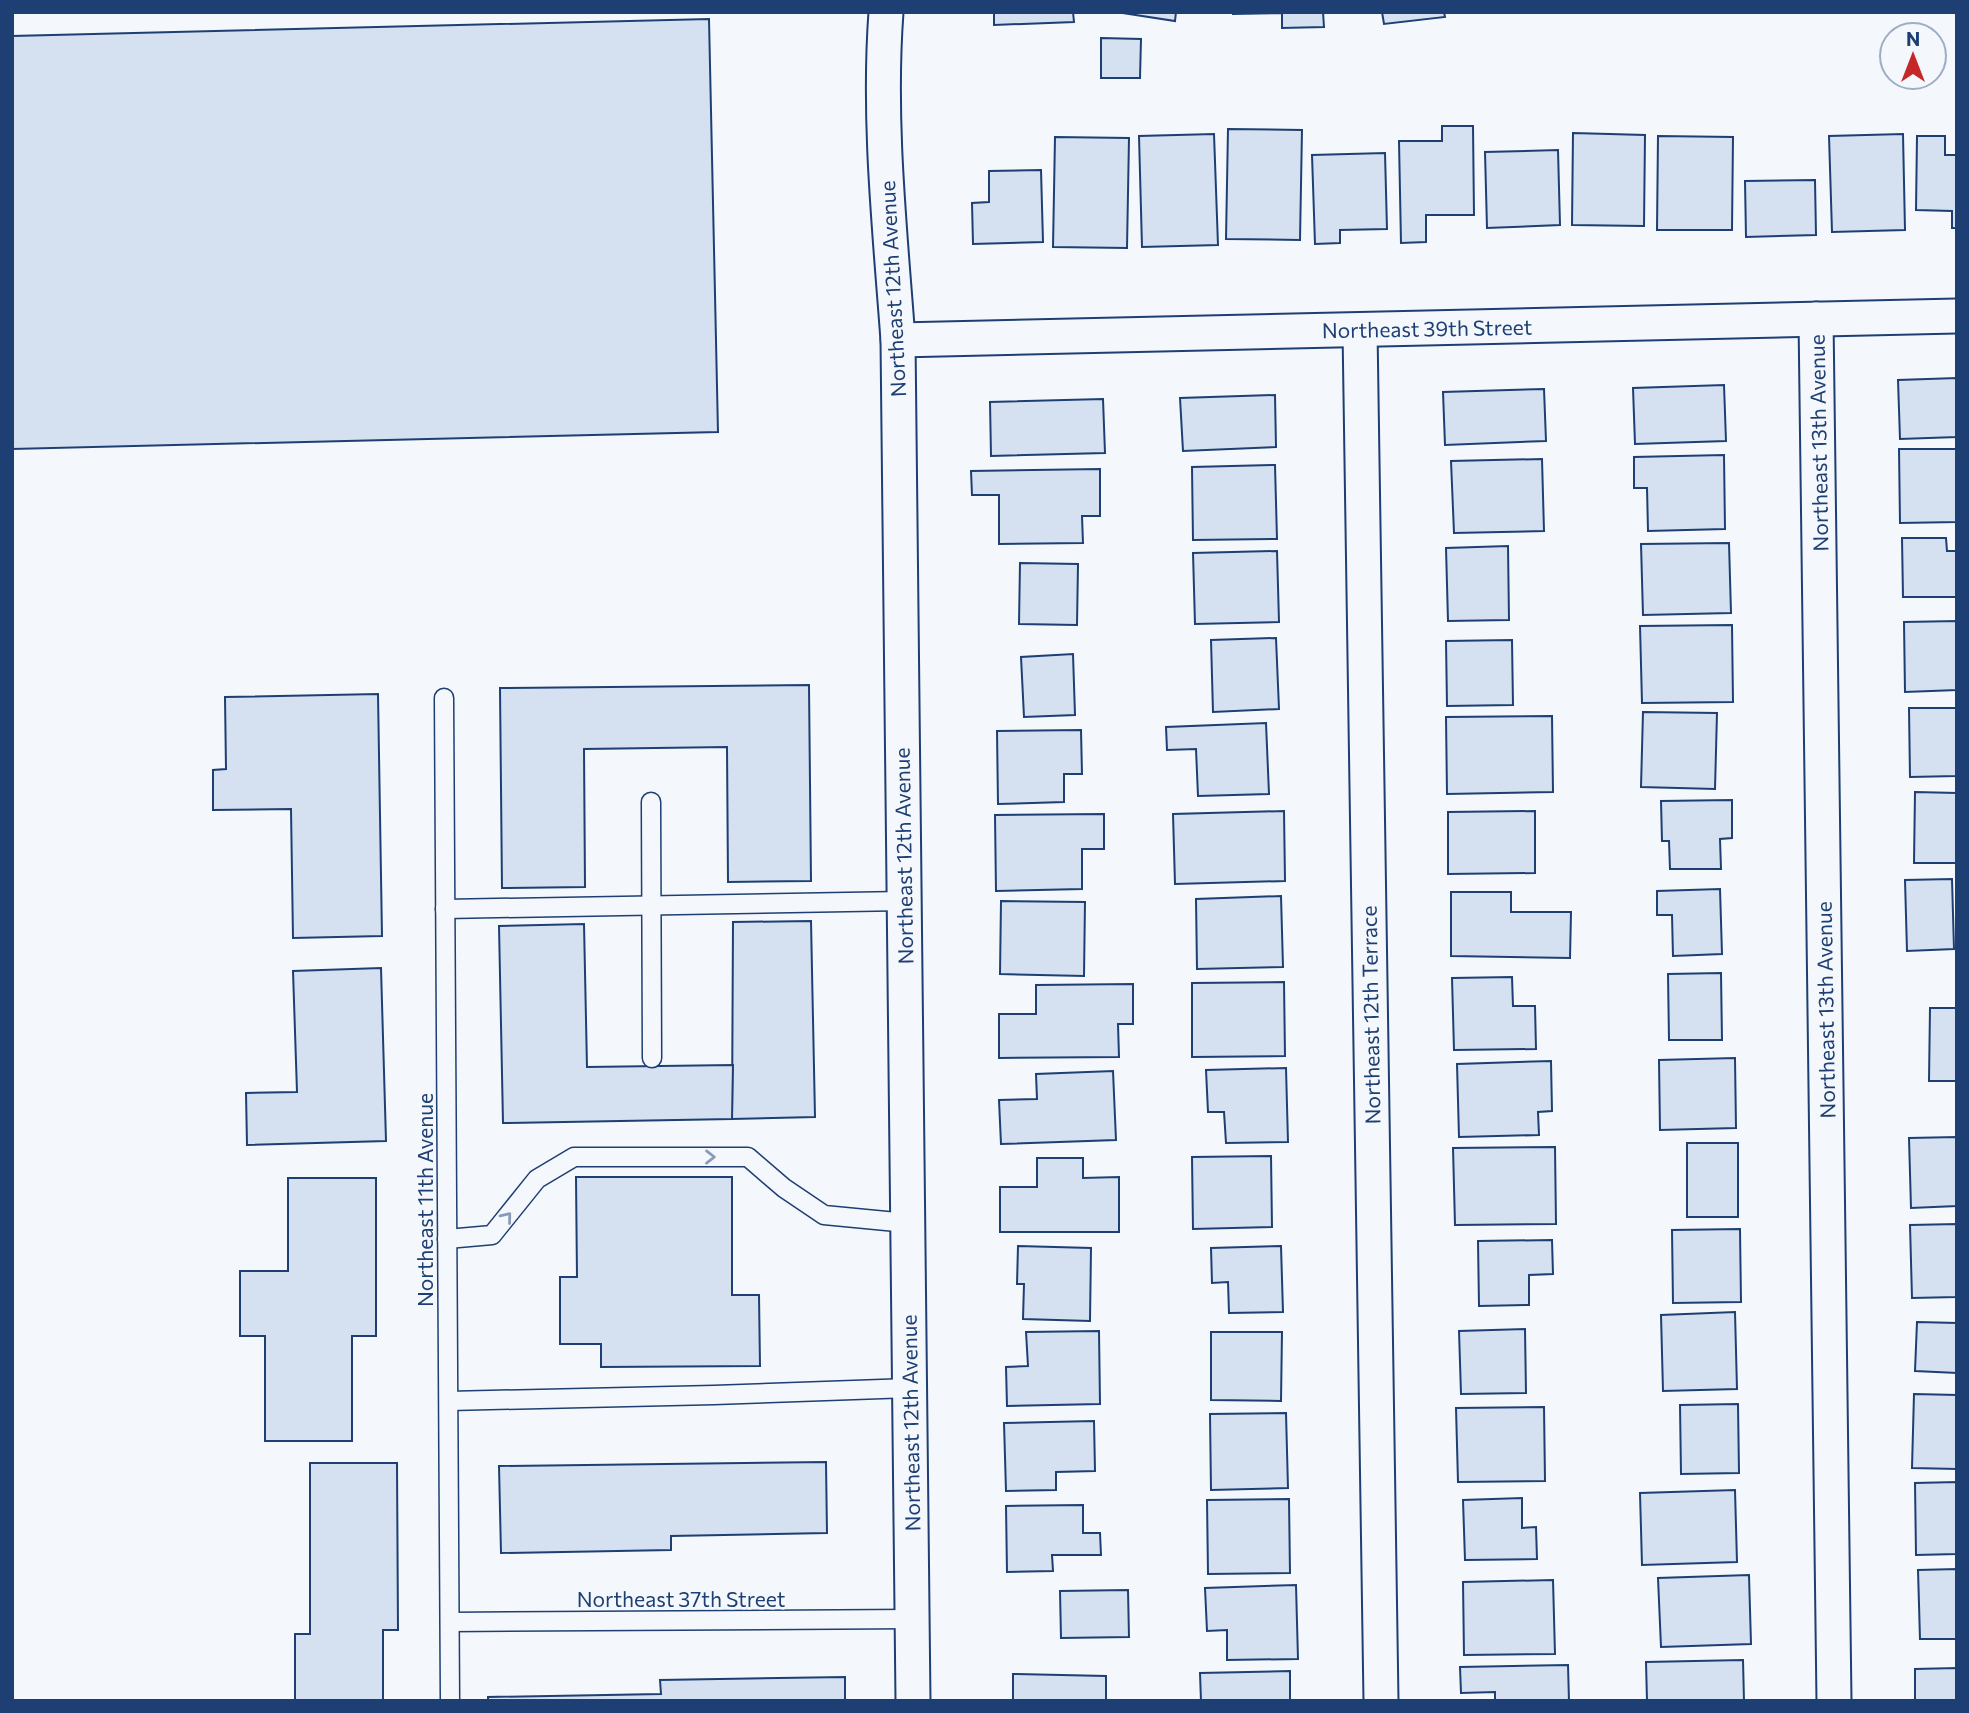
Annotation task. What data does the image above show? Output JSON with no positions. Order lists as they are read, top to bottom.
{
  "streets": {
    "street": [
      "Northeast 12th Avenue",
      "Northeast 39th Street",
      "Northeast 13th Avenue",
      "Northeast 12th Terrace"
    ],
    "lane": ["Northeast 11th Avenue", "Northeast 37th Street"]
  },
  "crossings": [
    ["Northeast 12th Avenue", "Northeast 39th Street"],
    ["Northeast 12th Avenue", "Northeast 37th Street"],
    ["Northeast 39th Street", "Northeast 13th Avenue"],
    ["Northeast 39th Street", "Northeast 12th Terrace"],
    ["Northeast 11th Avenue", "Northeast 37th Street"]
  ],
  "north": "top"
}
